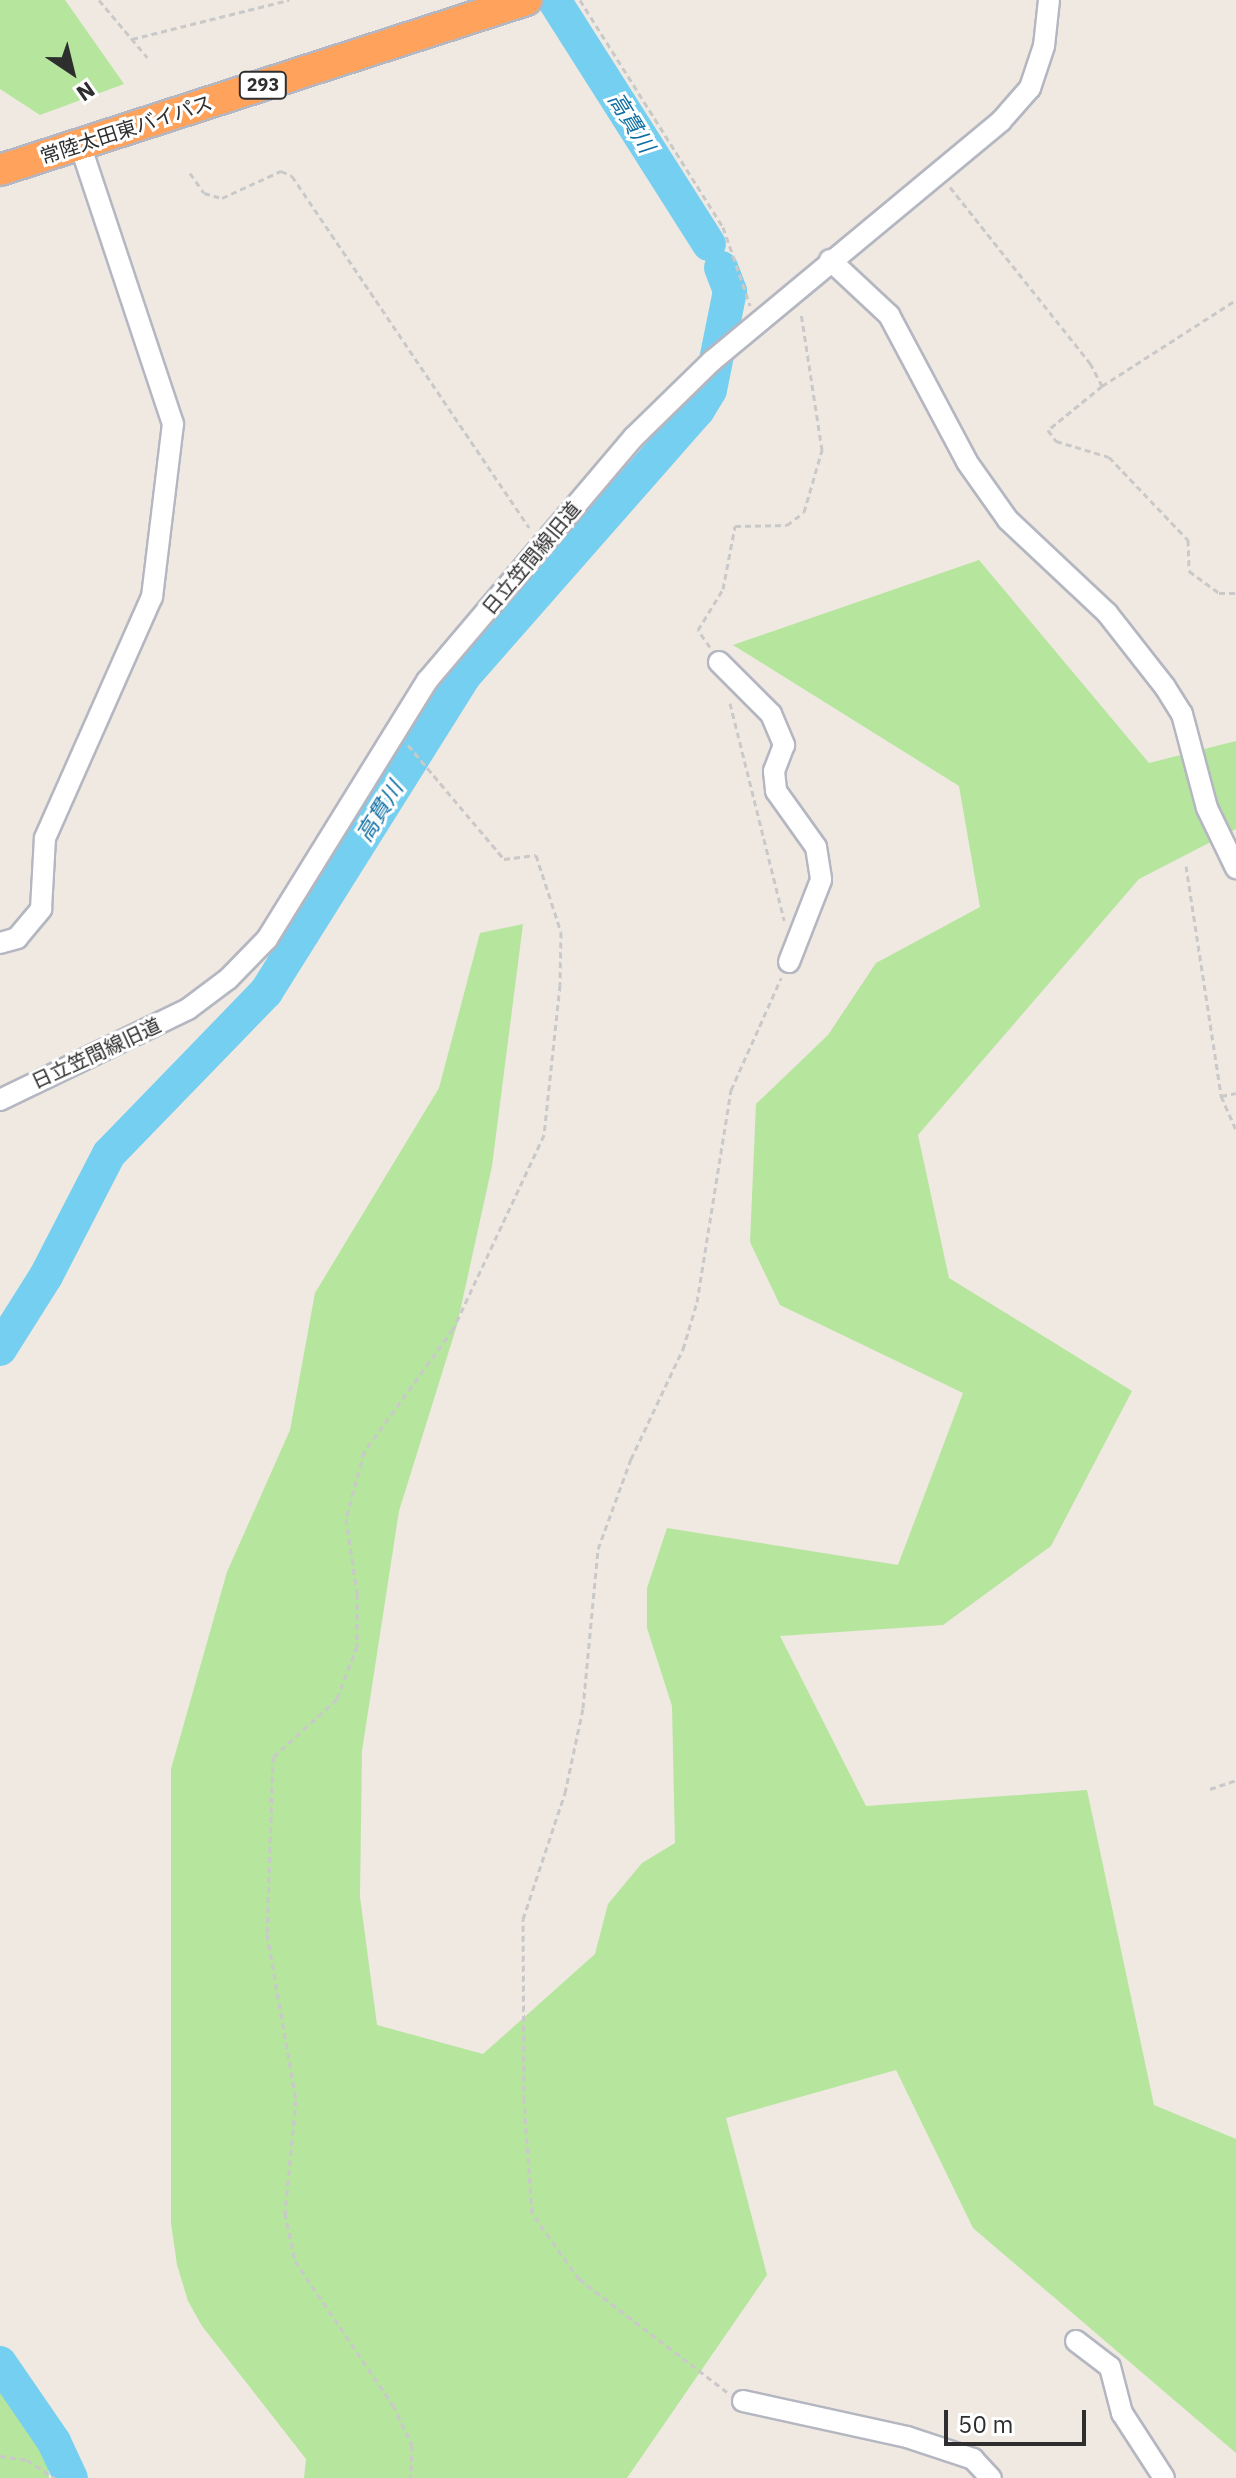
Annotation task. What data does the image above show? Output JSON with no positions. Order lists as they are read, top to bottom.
{
  "streets": {
    "highway": ["293", "常陸太田東バイパス"],
    "street": ["日立笠間線旧道"]
  },
  "water": ["高貫川"],
  "scale_bar": "50 m",
  "north": "bottom right"
}
